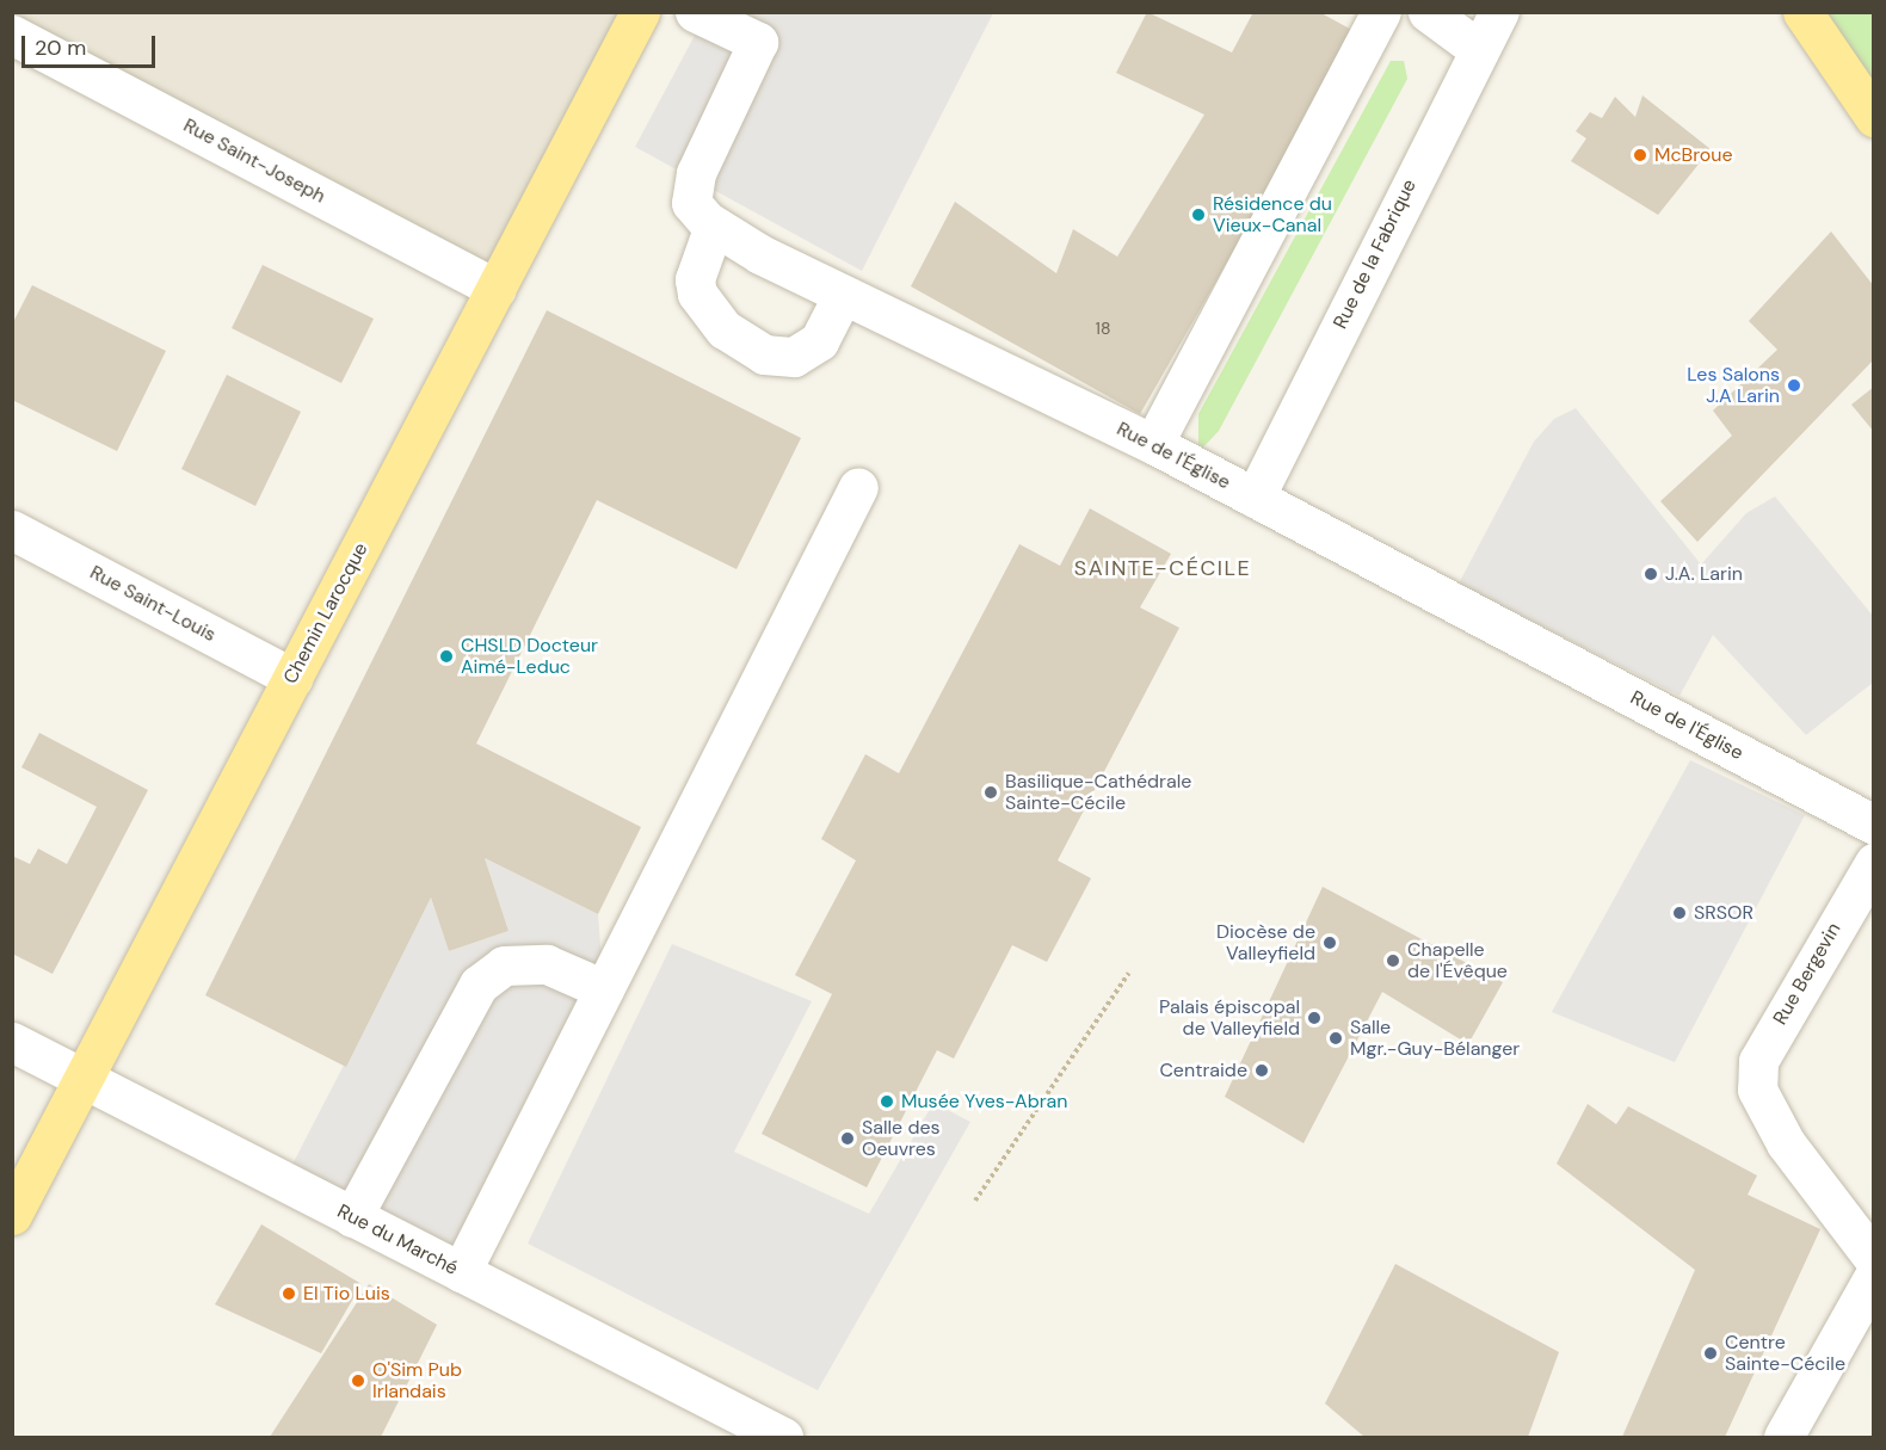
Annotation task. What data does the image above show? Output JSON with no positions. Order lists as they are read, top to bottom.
{
  "streets": {
    "main road": ["Chemin Larocque"],
    "street": [
      "Rue Saint-Joseph",
      "Rue de la Fabrique",
      "Rue de l'Église",
      "Rue Saint-Louis",
      "Rue Bergevin",
      "Rue du Marché"
    ]
  },
  "crossings": [
    ["Rue Saint-Joseph", "Chemin Larocque"],
    ["Rue de la Fabrique", "Rue de l'Église"],
    ["Rue Saint-Louis", "Chemin Larocque"],
    ["Chemin Larocque", "Rue du Marché"]
  ],
  "districts": ["SAINTE-CÉCILE"],
  "places": [
    "McBroue",
    "Résidence du Vieux-Canal",
    "Les Salons J.A Larin",
    "J.A. Larin",
    "CHSLD Docteur Aimé-Leduc",
    "Basilique-Cathédrale Sainte-Cécile",
    "SRSOR",
    "Diocèse de Valleyfield",
    "Chapelle de l'Évêque",
    "Palais épiscopal de Valleyfield",
    "Salle Mgr.-Guy-Bélanger",
    "Centraide",
    "Musée Yves-Abran",
    "Salle des Oeuvres",
    "El Tio Luis",
    "Centre Sainte-Cécile",
    "O'Sim Pub Irlandais"
  ],
  "house_numbers": ["18"],
  "scale_bar": "20 m"
}
